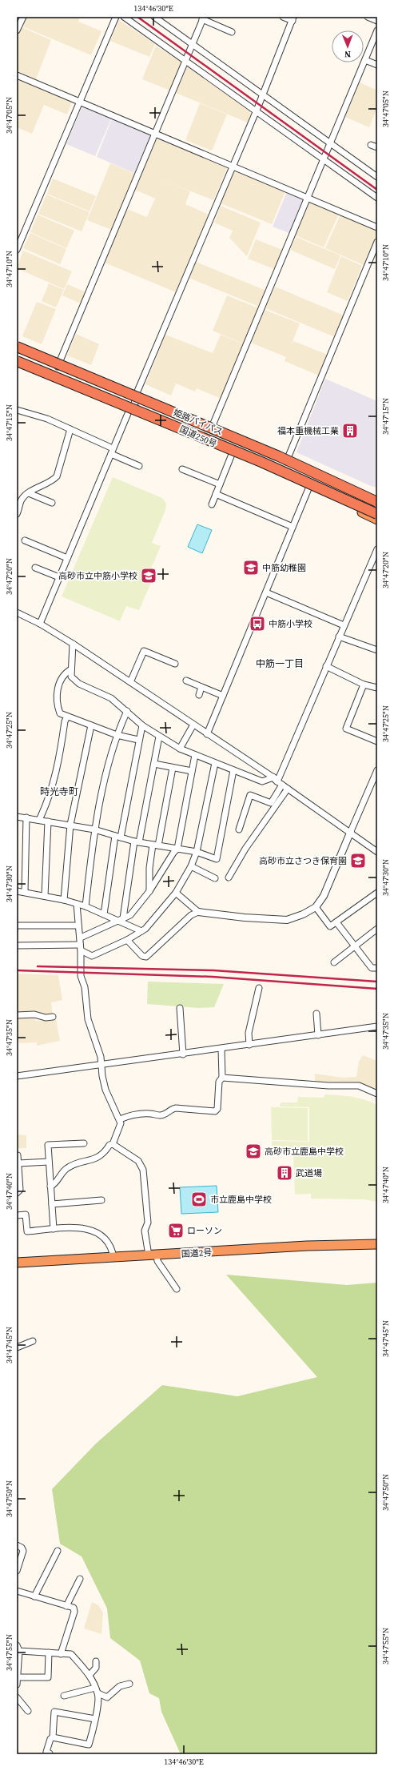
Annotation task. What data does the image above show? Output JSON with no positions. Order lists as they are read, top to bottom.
{
  "streets": {
    "highway": ["姫路バイパス", "国道250号", "国道2号"]
  },
  "districts": ["中筋一丁目", "時光寺町"],
  "places": {
    "building": ["福本重機械工業", "武道場"],
    "school or university": [
      "中筋幼稚園",
      "高砂市立中筋小学校",
      "高砂市立さつき保育園",
      "高砂市立鹿島中学校"
    ],
    "bus stop": ["中筋小学校"],
    "sports": ["市立鹿島中学校"],
    "supermarket": ["ローソン"]
  },
  "north": "bottom",
  "coordinates": [
    "134°46'30\"E",
    "34°47'05\"N",
    "34°47'10\"N",
    "34°47'15\"N",
    "34°47'20\"N",
    "34°47'25\"N",
    "34°47'30\"N",
    "34°47'35\"N",
    "34°47'40\"N",
    "34°47'45\"N",
    "34°47'50\"N",
    "34°47'55\"N"
  ]
}
